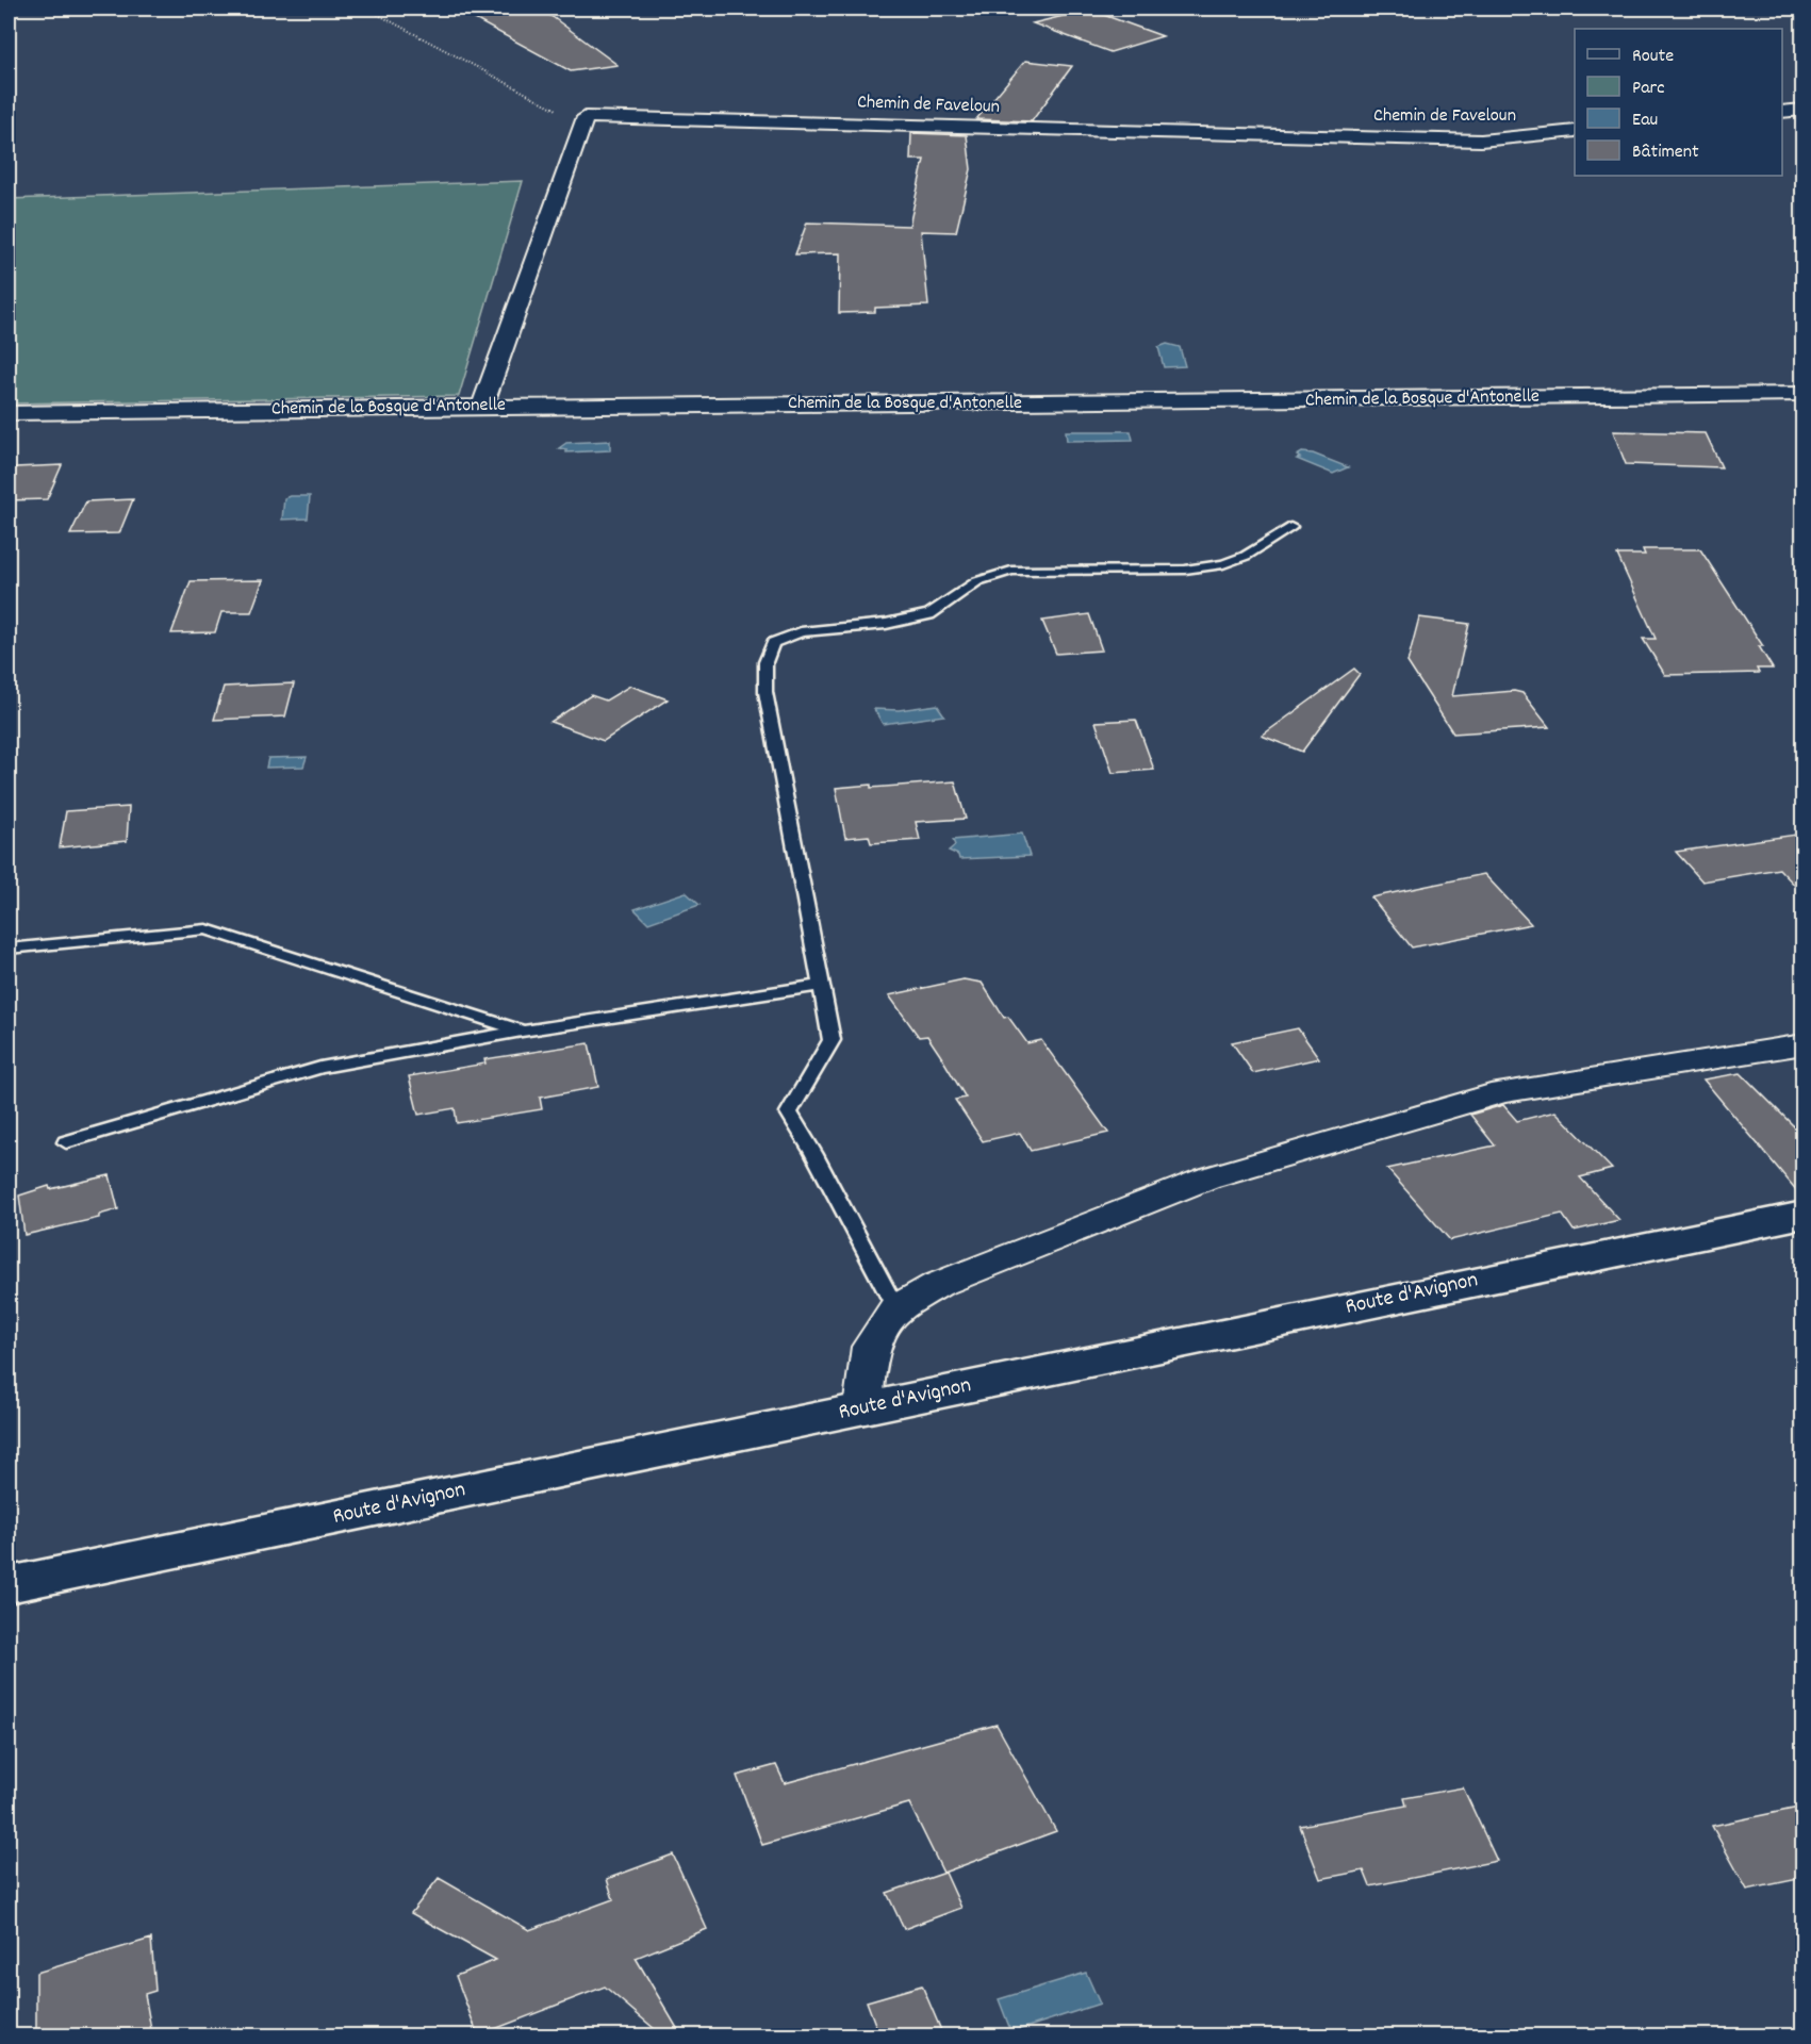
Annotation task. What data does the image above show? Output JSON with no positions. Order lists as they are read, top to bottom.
{
  "streets": {
    "main road": ["Route d'Avignon"],
    "street": ["Chemin de Faveloun", "Chemin de la Bosque d'Antonelle"]
  },
  "crossings": [
    ["Chemin de Faveloun", "Chemin de la Bosque d'Antonelle"]
  ],
  "legend": [
    "Route",
    "Parc",
    "Eau",
    "Bâtiment"
  ]
}
